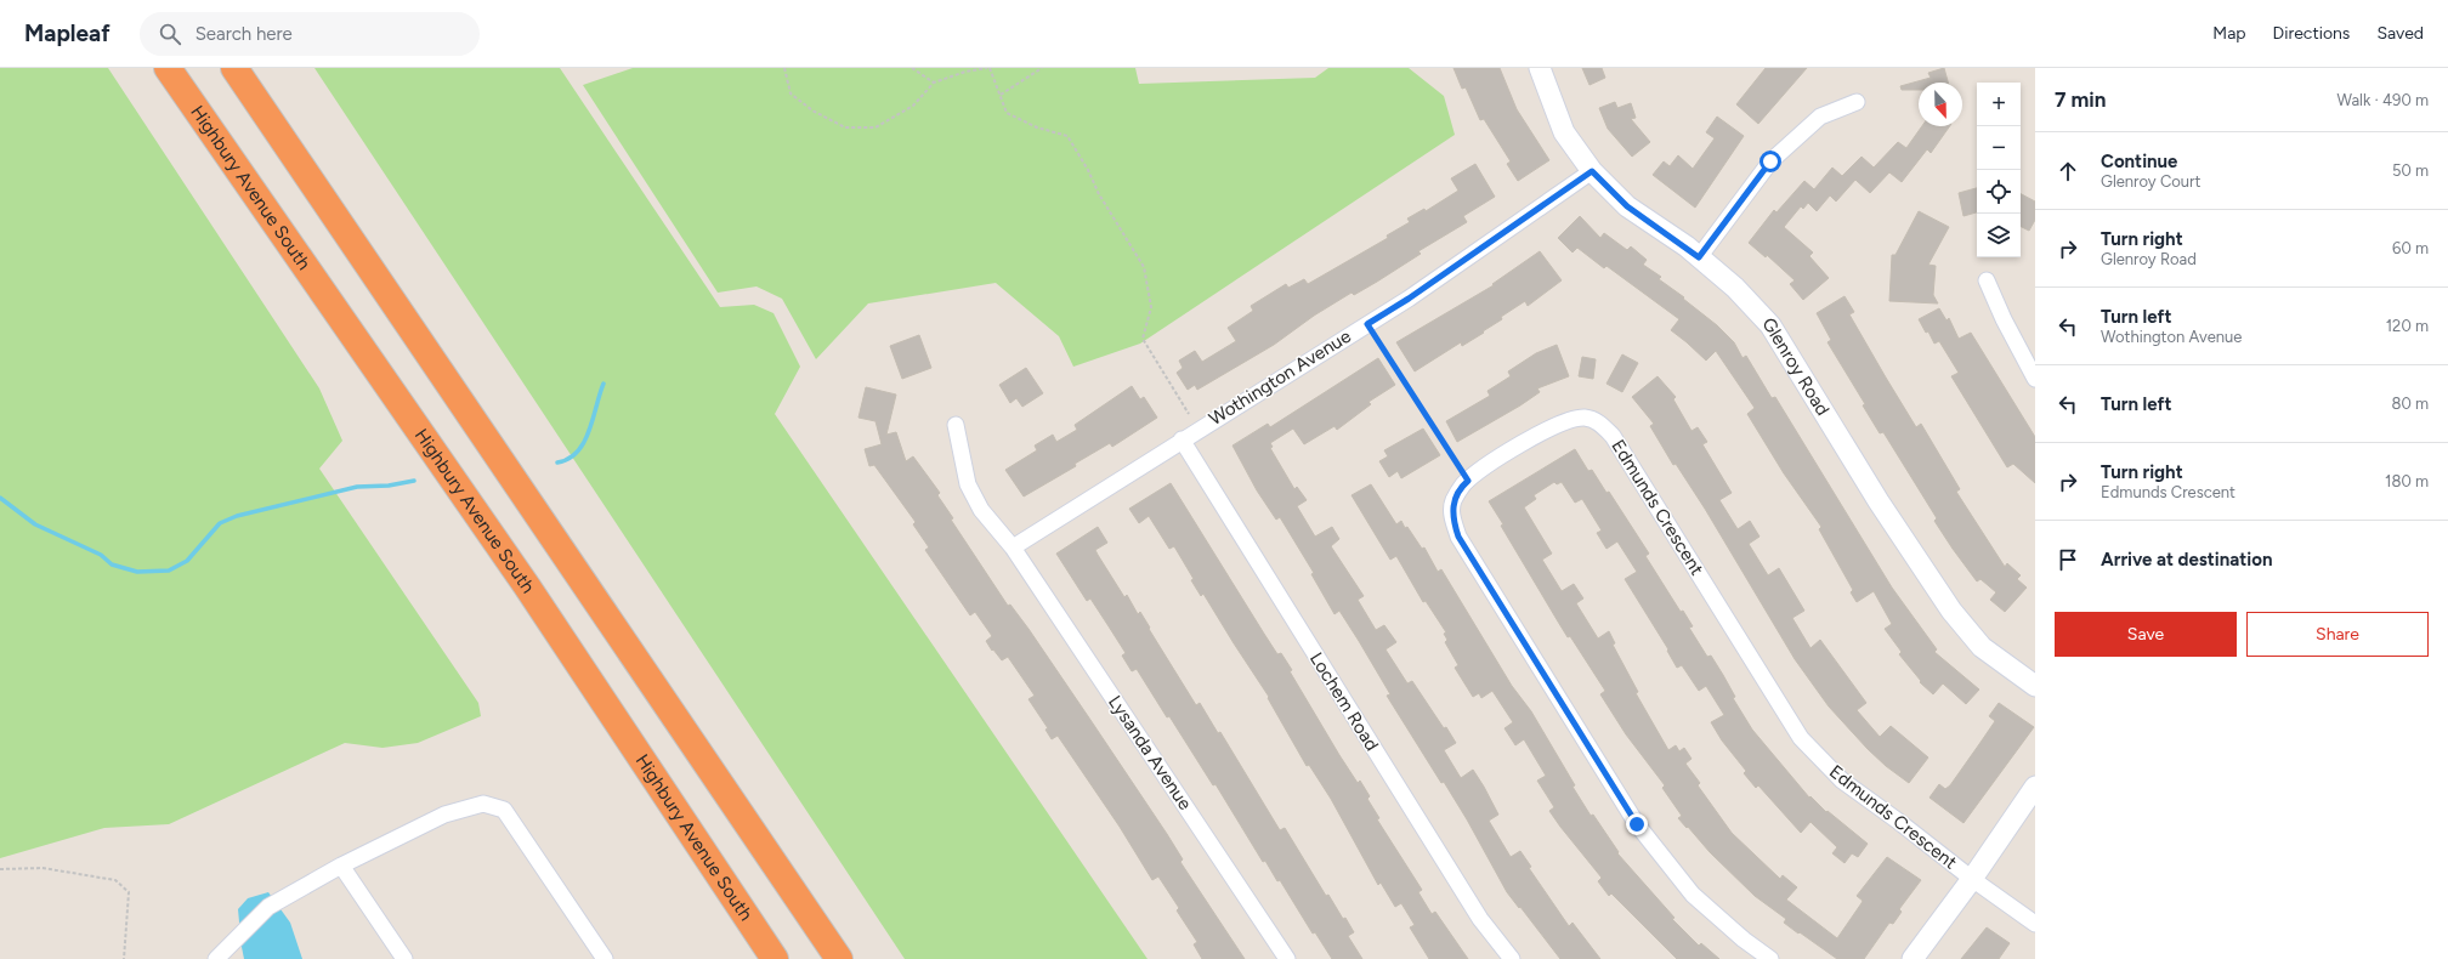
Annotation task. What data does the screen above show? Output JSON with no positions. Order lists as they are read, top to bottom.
{
  "streets": {
    "highway": ["Highbury Avenue South"],
    "street": [
      "Glenroy Road",
      "Wothington Avenue",
      "Edmunds Crescent",
      "Lochem Road",
      "Lysanda Avenue"
    ]
  },
  "crossings": [
    ["Glenroy Road", "Wothington Avenue"],
    ["Wothington Avenue", "Lochem Road"],
    ["Wothington Avenue", "Lysanda Avenue"]
  ],
  "north": "bottom",
  "page": {
    "header": "Mapleaf",
    "search": "Search here",
    "nav": ["Map", "Directions", "Saved"],
    "heading": ["7 min", "Walk · 490 m"],
    "map_buttons": ["+", "−"],
    "list": [
      ["Continue", "Glenroy Court", "50 m"],
      ["Turn right", "Glenroy Road", "60 m"],
      ["Turn left", "Wothington Avenue", "120 m"],
      ["Turn left", "80 m"],
      ["Turn right", "Edmunds Crescent", "180 m"],
      "Arrive at destination"
    ],
    "buttons": ["Save", "Share"]
  }
}
